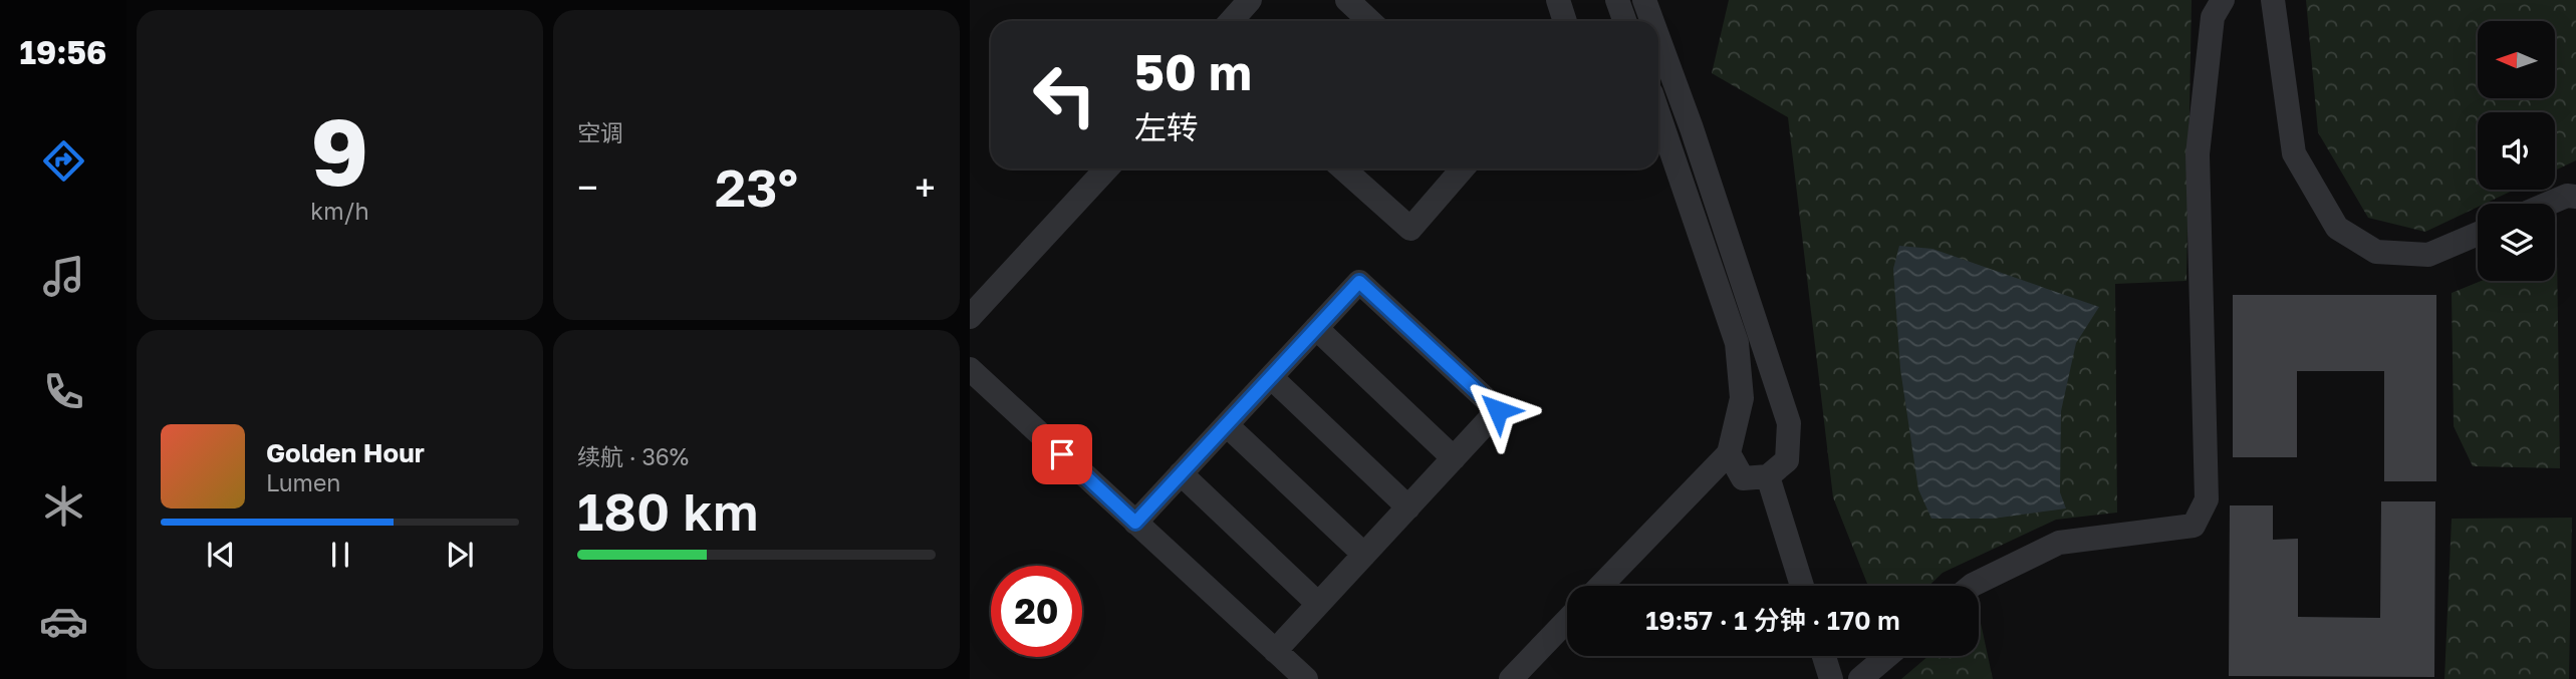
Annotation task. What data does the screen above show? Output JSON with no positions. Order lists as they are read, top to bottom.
{
  "north": "left",
  "page": {
    "tabs": "19:56",
    "tile": [
      ["9", "km/h"],
      "空调",
      ["续航 · 36%", "180 km"]
    ],
    "turn": ["50 m", "左转"],
    "heat": ["−", "23°", "+"],
    "song": ["Golden Hour", "Lumen"],
    "limit": "20",
    "trip": "19:57 · 1 分钟 · 170 m"
  }
}
